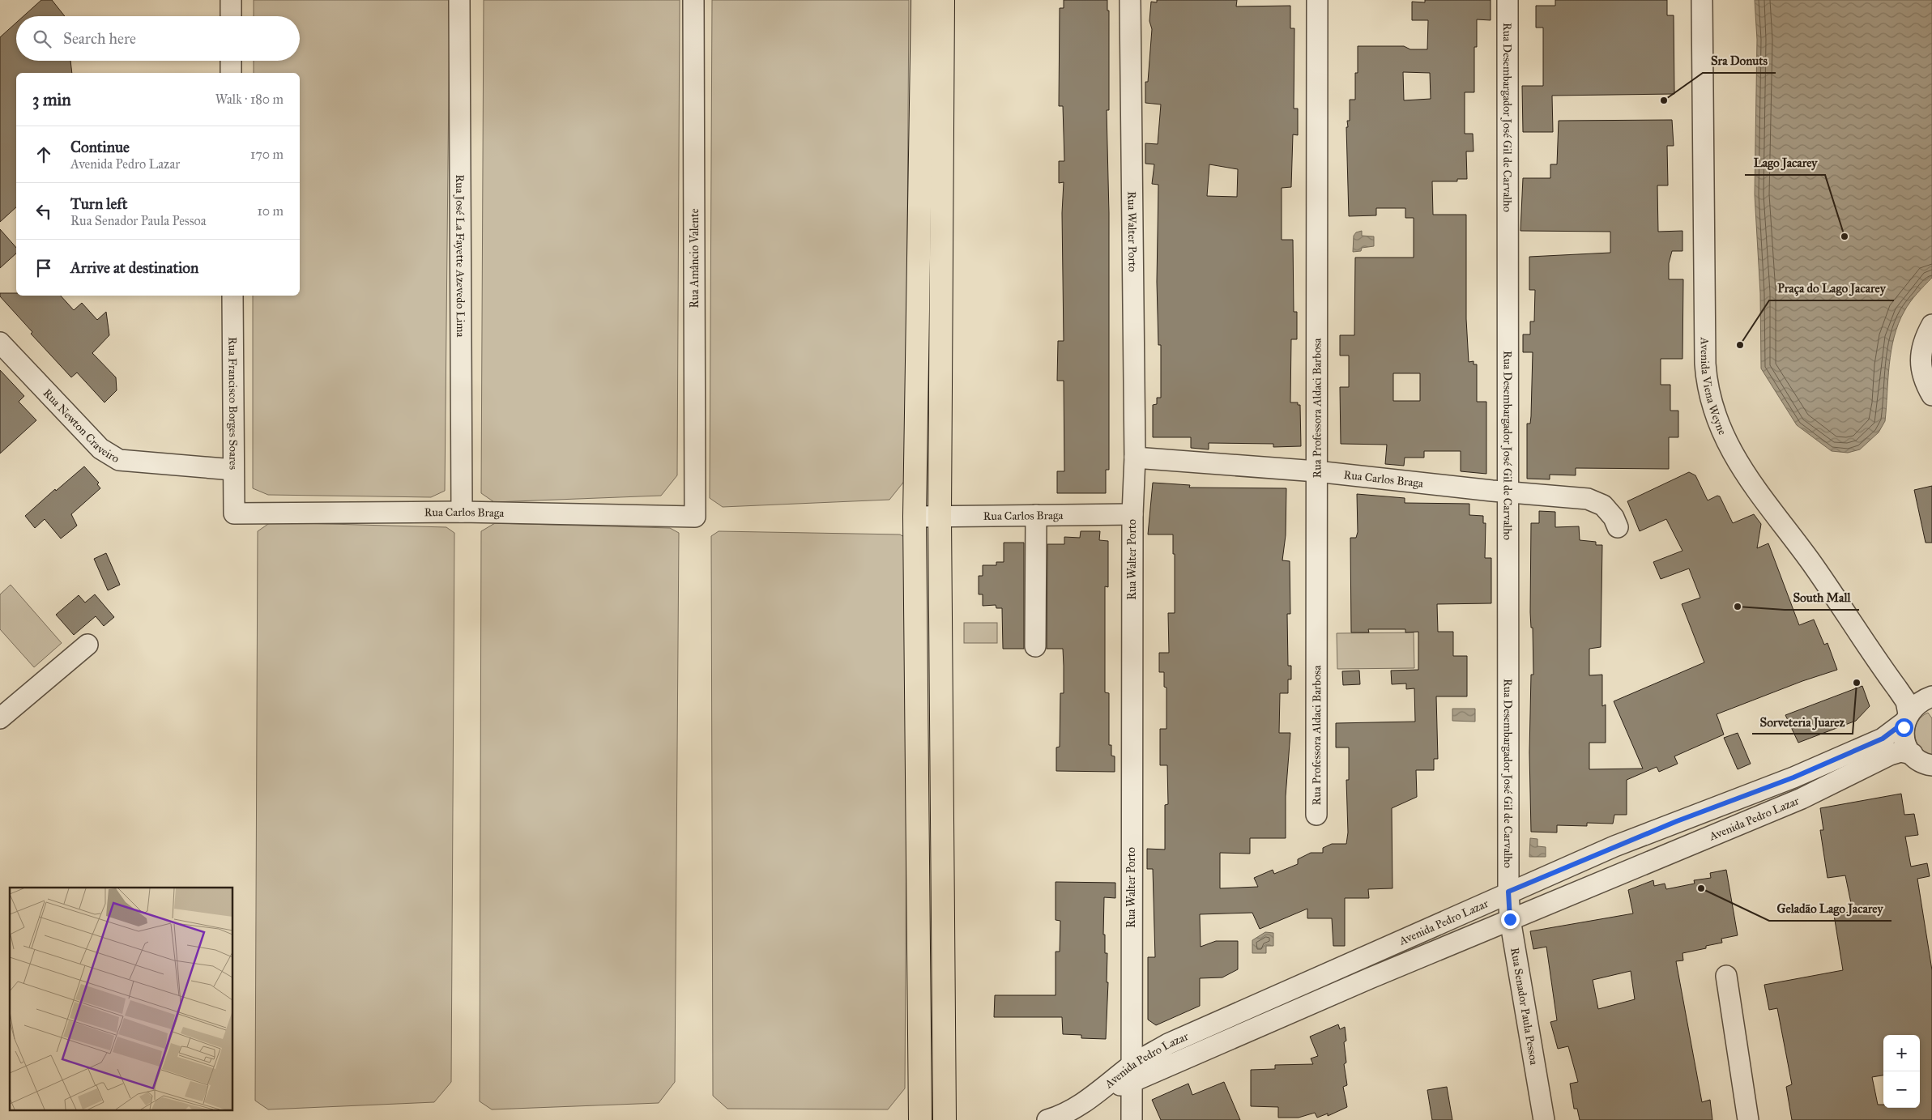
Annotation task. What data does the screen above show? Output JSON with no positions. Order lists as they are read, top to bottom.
{
  "streets": {
    "street": [
      "Rua Desembargador José Gil de Carvalho",
      "Rua Walter Porto",
      "Rua José La Fayette Azevedo Lima",
      "Rua Amâncio Valente",
      "Avenida Viena Weyne",
      "Rua Francisco Borges Soares",
      "Rua Professora Aldaci Barbosa",
      "Rua Newton Craveiro",
      "Rua Carlos Braga",
      "Avenida Pedro Lazar",
      "Rua Senador Paula Pessoa"
    ]
  },
  "crossings": [
    ["Rua Desembargador José Gil de Carvalho", "Rua Carlos Braga"],
    ["Rua Desembargador José Gil de Carvalho", "Avenida Pedro Lazar"],
    ["Rua Desembargador José Gil de Carvalho", "Rua Senador Paula Pessoa"],
    ["Rua Walter Porto", "Rua Carlos Braga"],
    ["Rua Walter Porto", "Avenida Pedro Lazar"],
    ["Rua José La Fayette Azevedo Lima", "Rua Carlos Braga"],
    ["Rua Amâncio Valente", "Rua Carlos Braga"],
    ["Avenida Viena Weyne", "Avenida Pedro Lazar"],
    ["Rua Francisco Borges Soares", "Rua Newton Craveiro"],
    ["Rua Francisco Borges Soares", "Rua Carlos Braga"],
    ["Rua Professora Aldaci Barbosa", "Rua Carlos Braga"],
    ["Avenida Pedro Lazar", "Rua Senador Paula Pessoa"]
  ],
  "places": [
    "Sra Donuts",
    "Lago Jacarey",
    "Praça do Lago Jacarey",
    "South Mall",
    "Sorveteria Juarez",
    "Geladão Lago Jacarey"
  ],
  "page": {
    "search": "Search here",
    "heading": ["3 min", "Walk · 180 m"],
    "list": [
      ["Continue", "Avenida Pedro Lazar", "170 m"],
      ["Turn left", "Rua Senador Paula Pessoa", "10 m"],
      "Arrive at destination"
    ],
    "map_buttons": ["+", "−"]
  }
}
